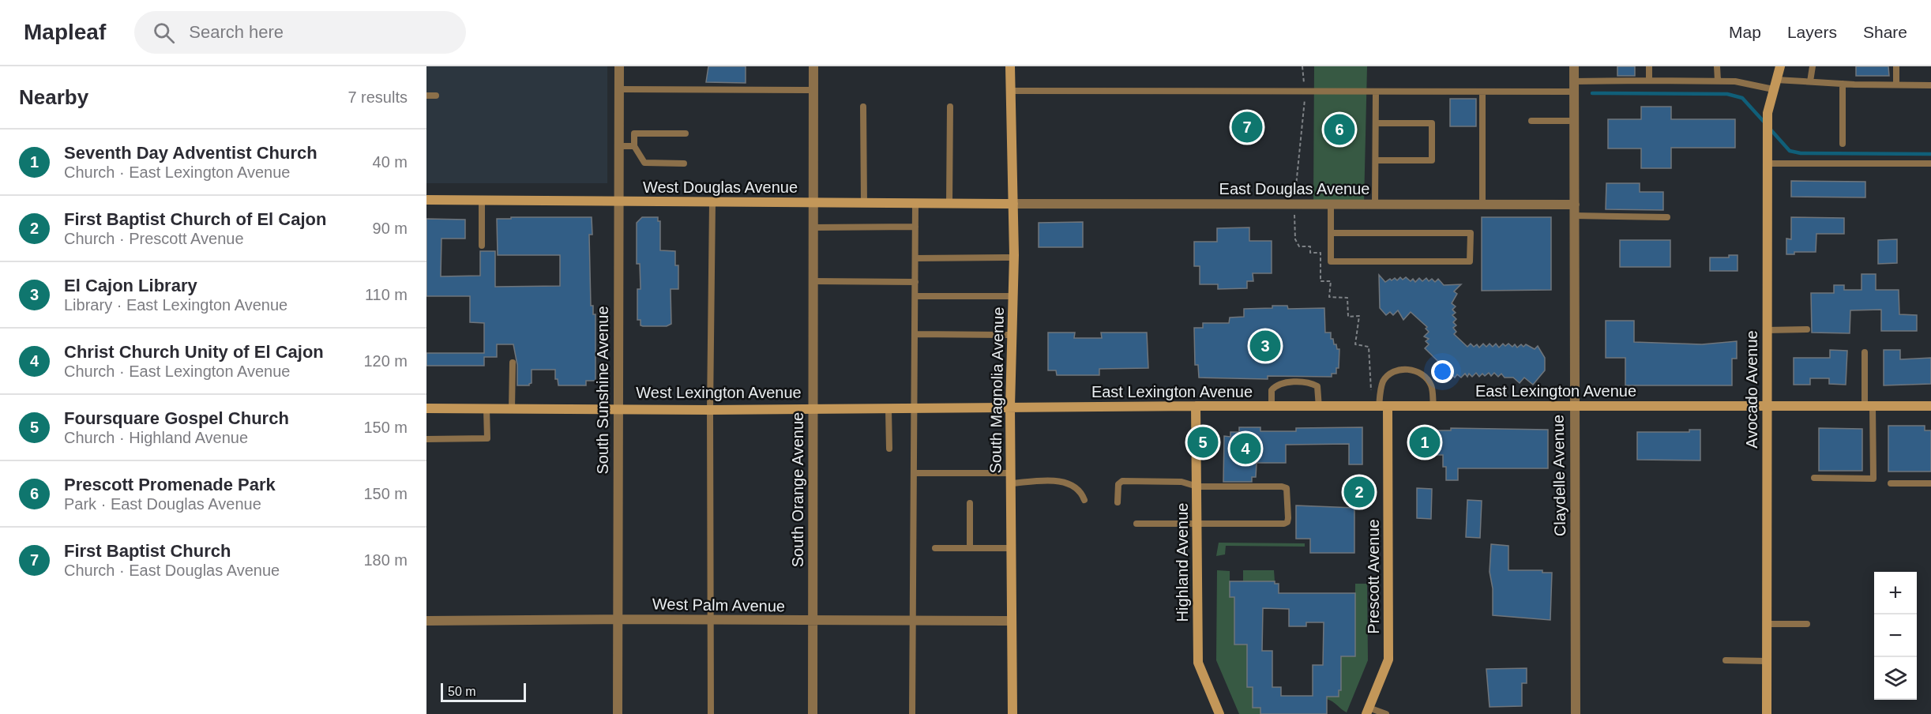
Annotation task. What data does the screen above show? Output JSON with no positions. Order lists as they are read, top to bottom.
{
  "streets": {
    "street": [
      "West Douglas Avenue",
      "East Douglas Avenue",
      "Avocado Avenue",
      "South Sunshine Avenue",
      "South Magnolia Avenue",
      "East Lexington Avenue",
      "West Lexington Avenue",
      "Claydelle Avenue",
      "South Orange Avenue",
      "Highland Avenue",
      "Prescott Avenue",
      "West Palm Avenue"
    ]
  },
  "crossings": [
    ["West Douglas Avenue", "East Douglas Avenue"],
    ["West Douglas Avenue", "South Sunshine Avenue"],
    ["West Douglas Avenue", "South Magnolia Avenue"],
    ["West Douglas Avenue", "South Orange Avenue"],
    ["East Douglas Avenue", "South Magnolia Avenue"],
    ["East Douglas Avenue", "Claydelle Avenue"],
    ["Avocado Avenue", "East Lexington Avenue"],
    ["South Sunshine Avenue", "West Lexington Avenue"],
    ["South Sunshine Avenue", "West Palm Avenue"],
    ["South Magnolia Avenue", "East Lexington Avenue"],
    ["South Magnolia Avenue", "West Lexington Avenue"],
    ["South Magnolia Avenue", "West Palm Avenue"],
    ["East Lexington Avenue", "West Lexington Avenue"],
    ["East Lexington Avenue", "Claydelle Avenue"],
    ["East Lexington Avenue", "Highland Avenue"],
    ["East Lexington Avenue", "Prescott Avenue"],
    ["West Lexington Avenue", "South Orange Avenue"],
    ["South Orange Avenue", "West Palm Avenue"]
  ],
  "scale_bar": "50 m",
  "page": {
    "header": "Mapleaf",
    "search": "Search here",
    "nav": ["Map", "Layers", "Share"],
    "heading": ["Nearby", "7 results"],
    "pins": [
      "7",
      "6",
      "3",
      "1",
      "5",
      "4",
      "2"
    ],
    "list": [
      {
        "mark": "1",
        "name": "Seventh Day Adventist Church",
        "note": "Church · East Lexington Avenue",
        "value": "40 m"
      },
      {
        "mark": "2",
        "name": "First Baptist Church of El Cajon",
        "note": "Church · Prescott Avenue",
        "value": "90 m"
      },
      {
        "mark": "3",
        "name": "El Cajon Library",
        "note": "Library · East Lexington Avenue",
        "value": "110 m"
      },
      {
        "mark": "4",
        "name": "Christ Church Unity of El Cajon",
        "note": "Church · East Lexington Avenue",
        "value": "120 m"
      },
      {
        "mark": "5",
        "name": "Foursquare Gospel Church",
        "note": "Church · Highland Avenue",
        "value": "150 m"
      },
      {
        "mark": "6",
        "name": "Prescott Promenade Park",
        "note": "Park · East Douglas Avenue",
        "value": "150 m"
      },
      {
        "mark": "7",
        "name": "First Baptist Church",
        "note": "Church · East Douglas Avenue",
        "value": "180 m"
      }
    ],
    "map_buttons": ["+", "−"],
    "scale": "50 m"
  }
}
